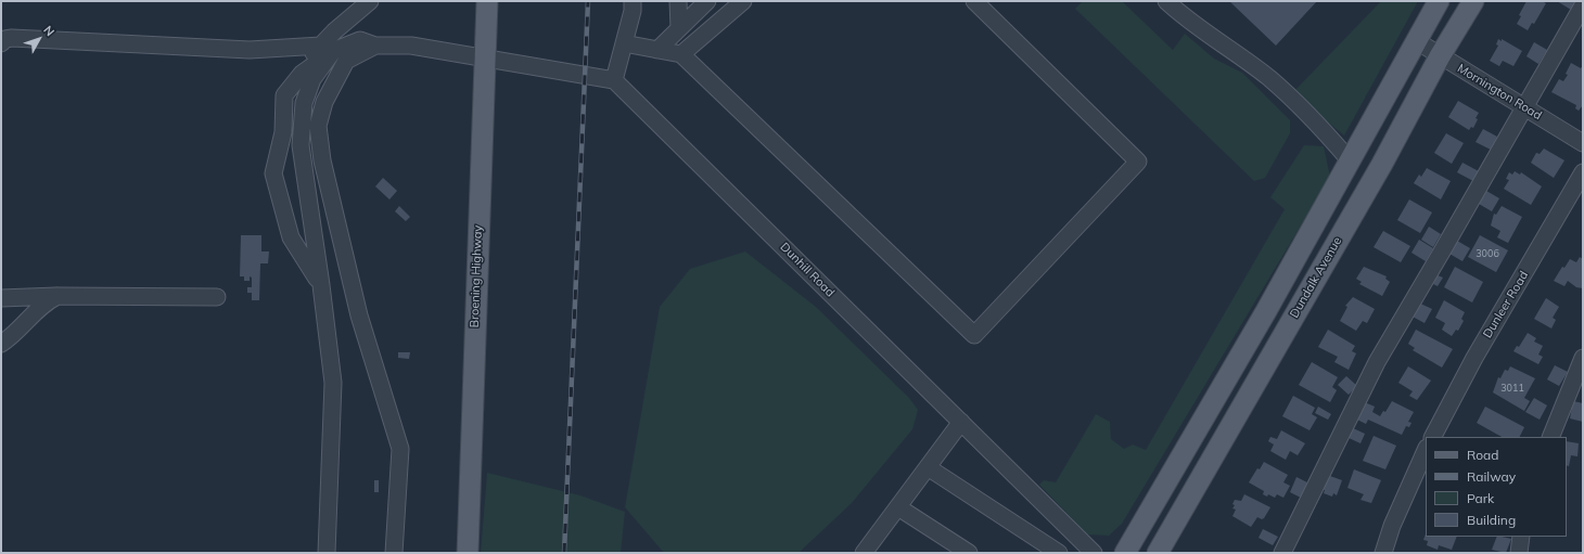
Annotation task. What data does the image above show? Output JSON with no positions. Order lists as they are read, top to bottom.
{
  "streets": {
    "main road": ["Broening Highway", "Dundalk Avenue"],
    "street": ["Mornington Road", "Dunhill Road", "Dunleer Road"]
  },
  "crossings": [
    ["Mornington Road", "Dundalk Avenue"]
  ],
  "house_numbers": ["3006", "3011"],
  "legend": [
    "Road",
    "Railway",
    "Park",
    "Building"
  ],
  "north": "top right"
}
